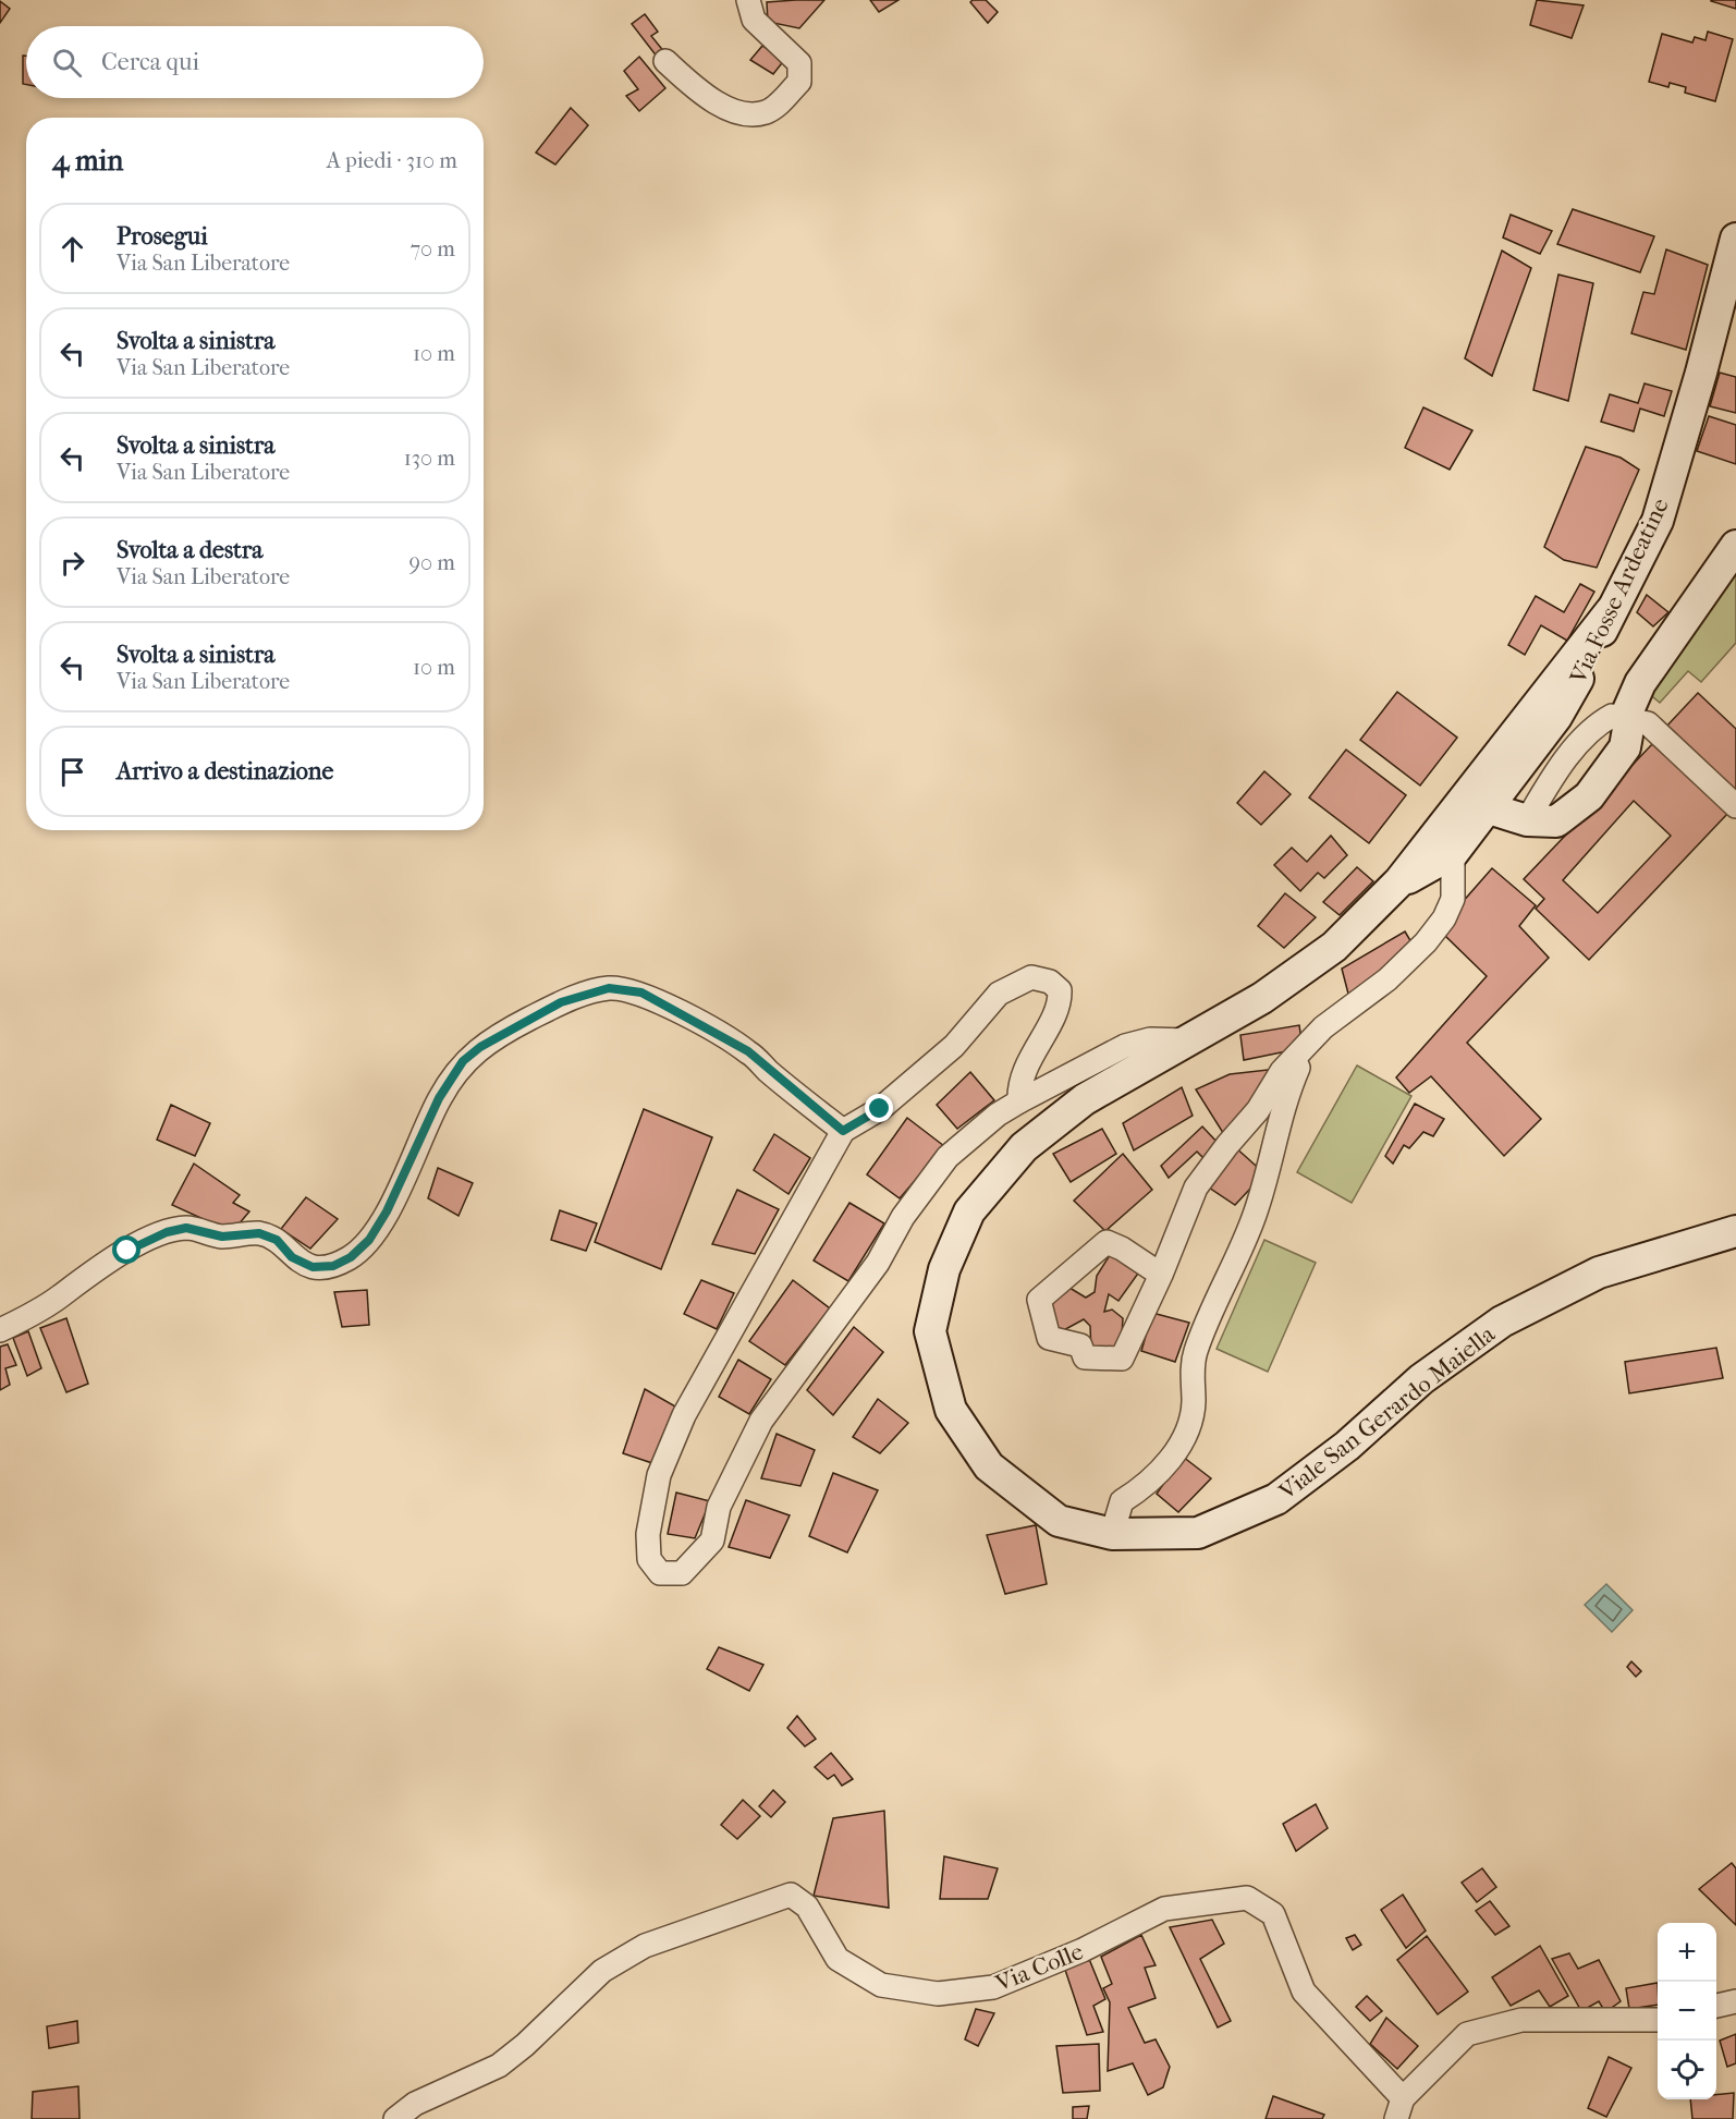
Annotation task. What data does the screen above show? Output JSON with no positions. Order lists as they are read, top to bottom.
{
  "streets": {
    "main road": ["Via Fosse Ardeatine", "Viale San Gerardo Maiella"],
    "street": ["Via Colle"]
  },
  "crossings": [
    ["Via Fosse Ardeatine", "Viale San Gerardo Maiella"]
  ],
  "page": {
    "search": "Cerca qui",
    "heading": ["4 min", "A piedi · 310 m"],
    "list": [
      ["Prosegui", "Via San Liberatore", "70 m"],
      ["Svolta a sinistra", "Via San Liberatore", "10 m"],
      ["Svolta a sinistra", "Via San Liberatore", "130 m"],
      ["Svolta a destra", "Via San Liberatore", "90 m"],
      ["Svolta a sinistra", "Via San Liberatore", "10 m"],
      "Arrivo a destinazione"
    ],
    "map_buttons": ["+", "−"]
  }
}
